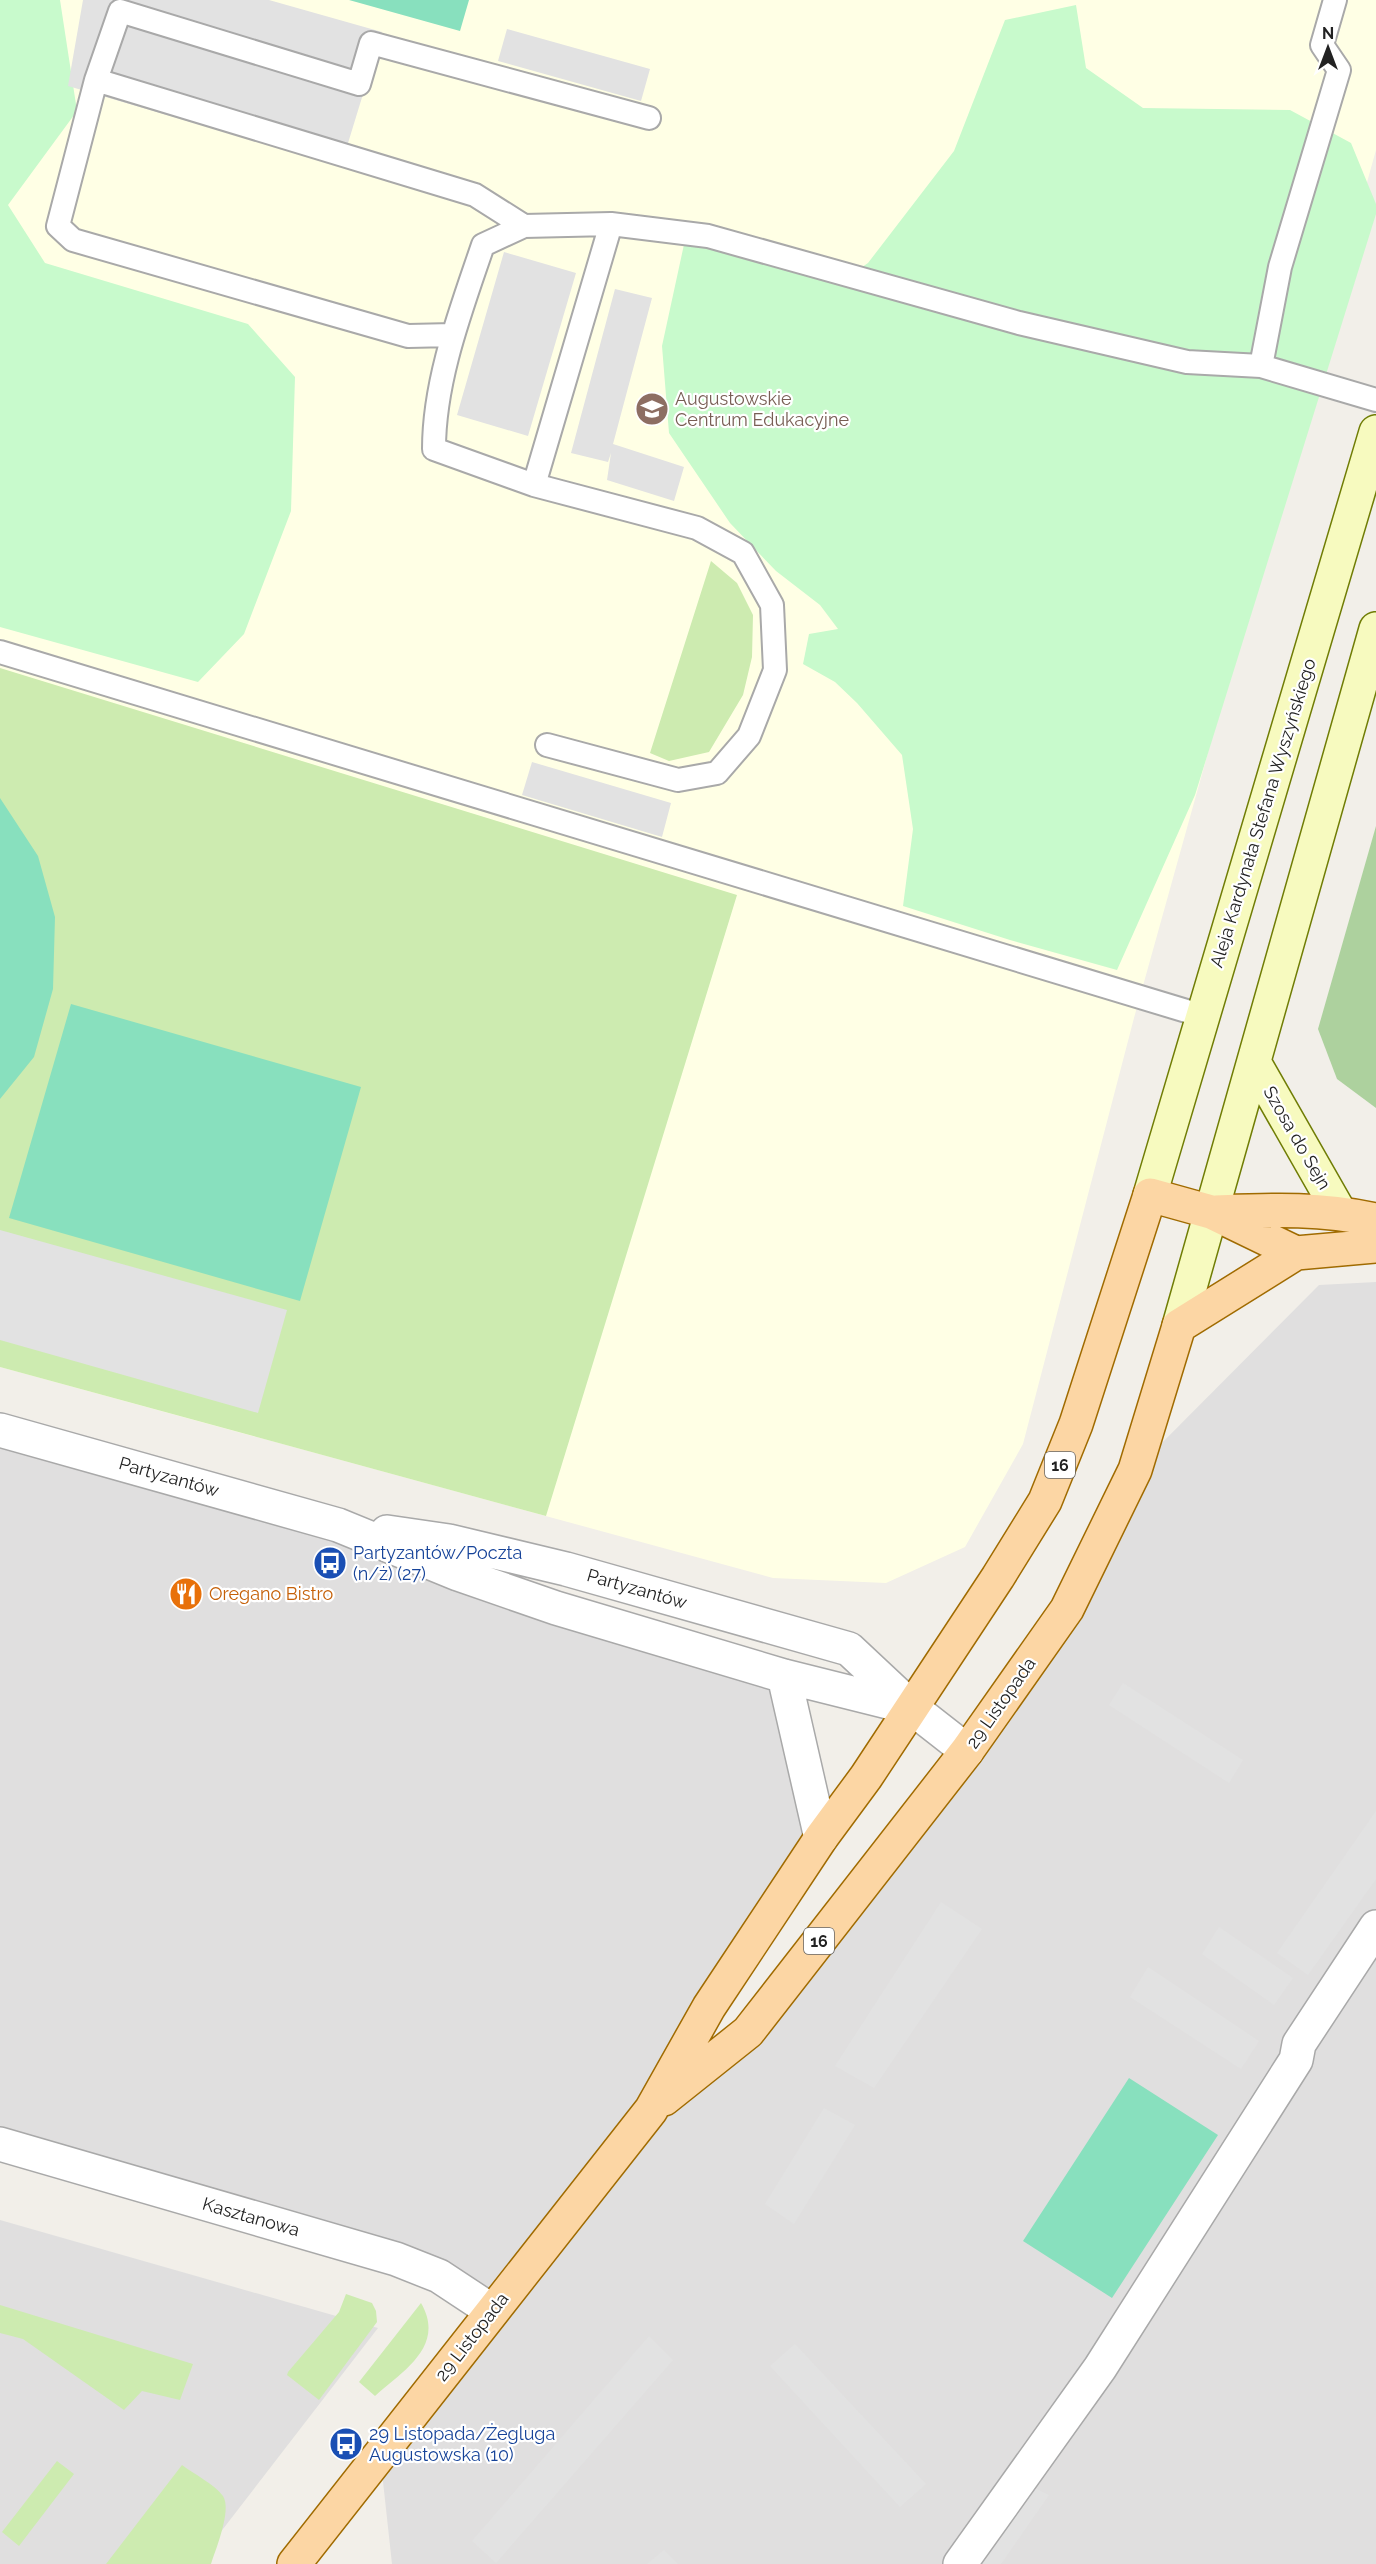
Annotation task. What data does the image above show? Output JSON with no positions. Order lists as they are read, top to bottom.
{
  "streets": {
    "main road": [
      "Aleja Kardynała Stefana Wyszyńskiego",
      "Szosa do Sejn",
      "16",
      "29 Listopada"
    ],
    "street": ["Partyzantów", "Kasztanowa"]
  },
  "crossings": [
    ["Aleja Kardynała Stefana Wyszyńskiego", "Szosa do Sejn"],
    ["Aleja Kardynała Stefana Wyszyńskiego", "29 Listopada"],
    ["Szosa do Sejn", "29 Listopada"],
    ["Partyzantów", "29 Listopada"],
    ["29 Listopada", "Kasztanowa"]
  ],
  "places": {
    "school or university": ["Augustowskie Centrum Edukacyjne"],
    "bus stop": ["Partyzantów/Poczta (n/ż) (27)", "29 Listopada/Żegluga Augustowska (10)"],
    "restaurant": ["Oregano Bistro"]
  },
  "north": "top"
}
